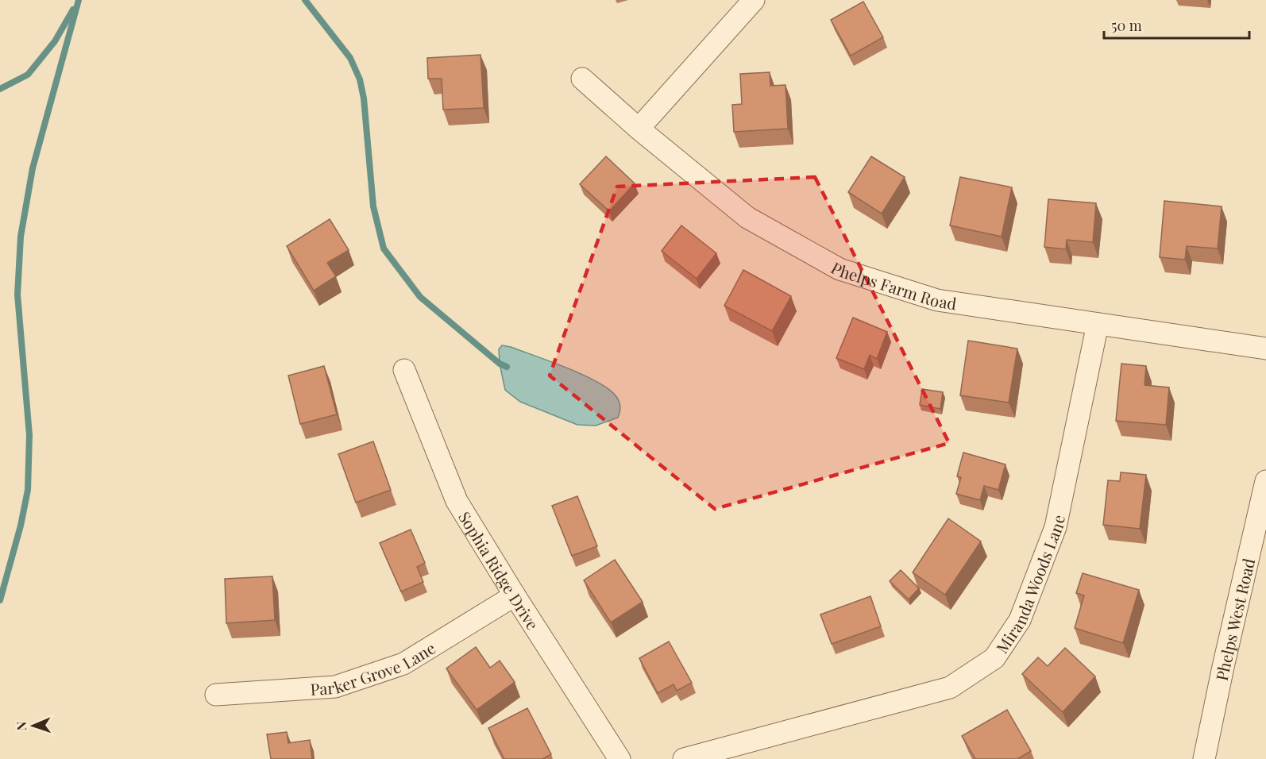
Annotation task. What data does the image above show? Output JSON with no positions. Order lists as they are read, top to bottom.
{
  "streets": {
    "street": [
      "Phelps Farm Road",
      "Sophia Ridge Drive",
      "Miranda Woods Lane",
      "Phelps West Road",
      "Parker Grove Lane"
    ]
  },
  "crossings": [
    ["Phelps Farm Road", "Miranda Woods Lane"],
    ["Sophia Ridge Drive", "Parker Grove Lane"]
  ],
  "scale_bar": "50 m",
  "north": "left"
}
